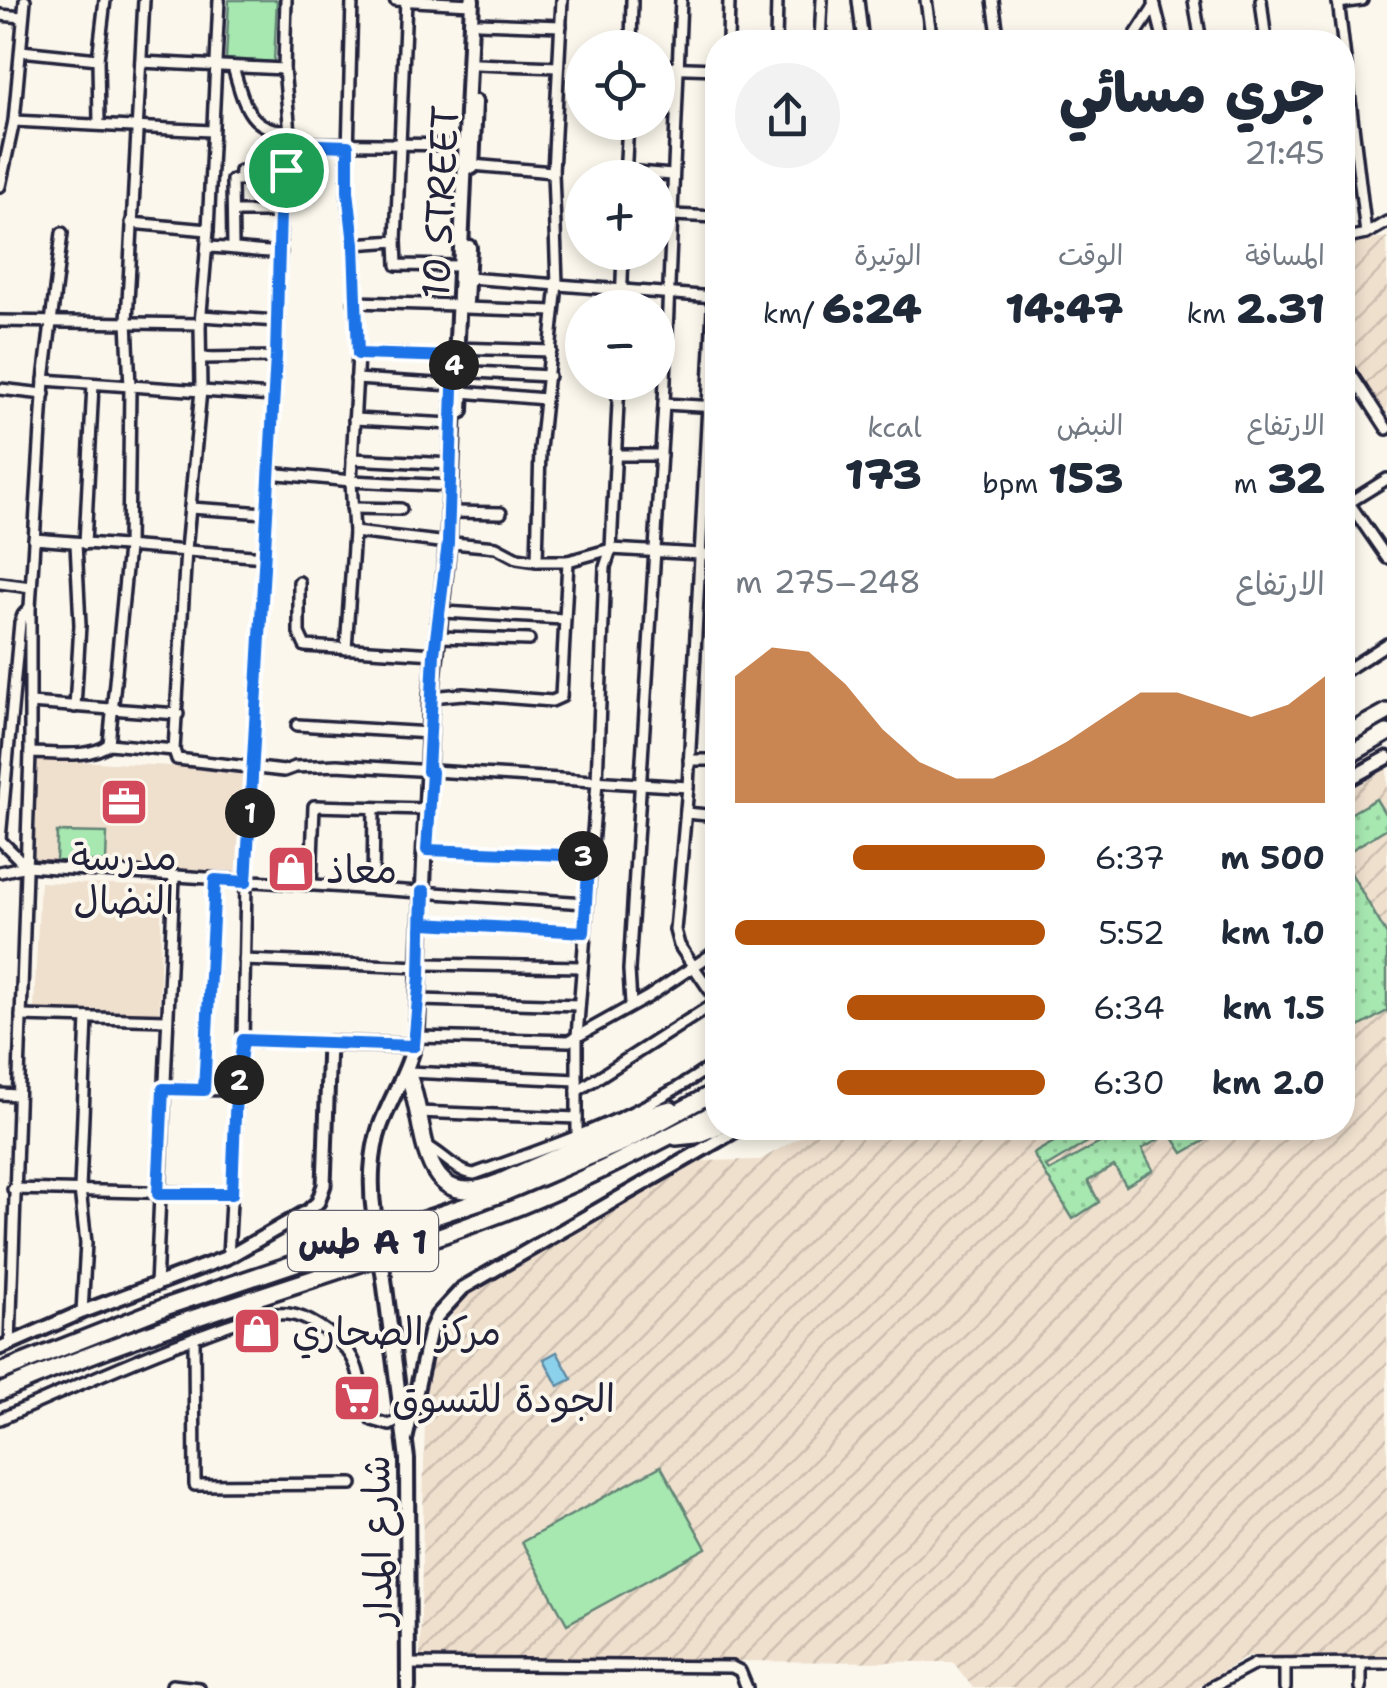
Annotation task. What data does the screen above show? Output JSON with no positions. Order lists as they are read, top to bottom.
{
  "streets": {
    "highway": ["طس A 1"],
    "main road": ["10 STREET", "شارع المدار"]
  },
  "crossings": [
    ["10 STREET", "شارع المدار"]
  ],
  "places": {
    "office": ["مدرسة النضال"],
    "shop": ["معاذ", "مركز الصحاري"],
    "supermarket": ["الجودة للتسوق"]
  },
  "page": {
    "map_buttons": ["+", "−"],
    "heading": ["جري مسائي", "21:45"],
    "stats": [
      ["المسافة", "2.31 km"],
      ["الوقت", "14:47"],
      ["الوتيرة", "6:24 /km"],
      ["الارتفاع", "32 m"],
      ["النبض", "153 bpm"],
      ["kcal", "173"]
    ],
    "pins": [
      "4",
      "1",
      "3",
      "2"
    ],
    "chart": ["الارتفاع", "248–275 m"],
    "list": [
      {
        "name": "500 m",
        "note": "6:37"
      },
      {
        "name": "1.0 km",
        "note": "5:52"
      },
      {
        "name": "1.5 km",
        "note": "6:34"
      },
      {
        "name": "2.0 km",
        "note": "6:30"
      }
    ]
  }
}
